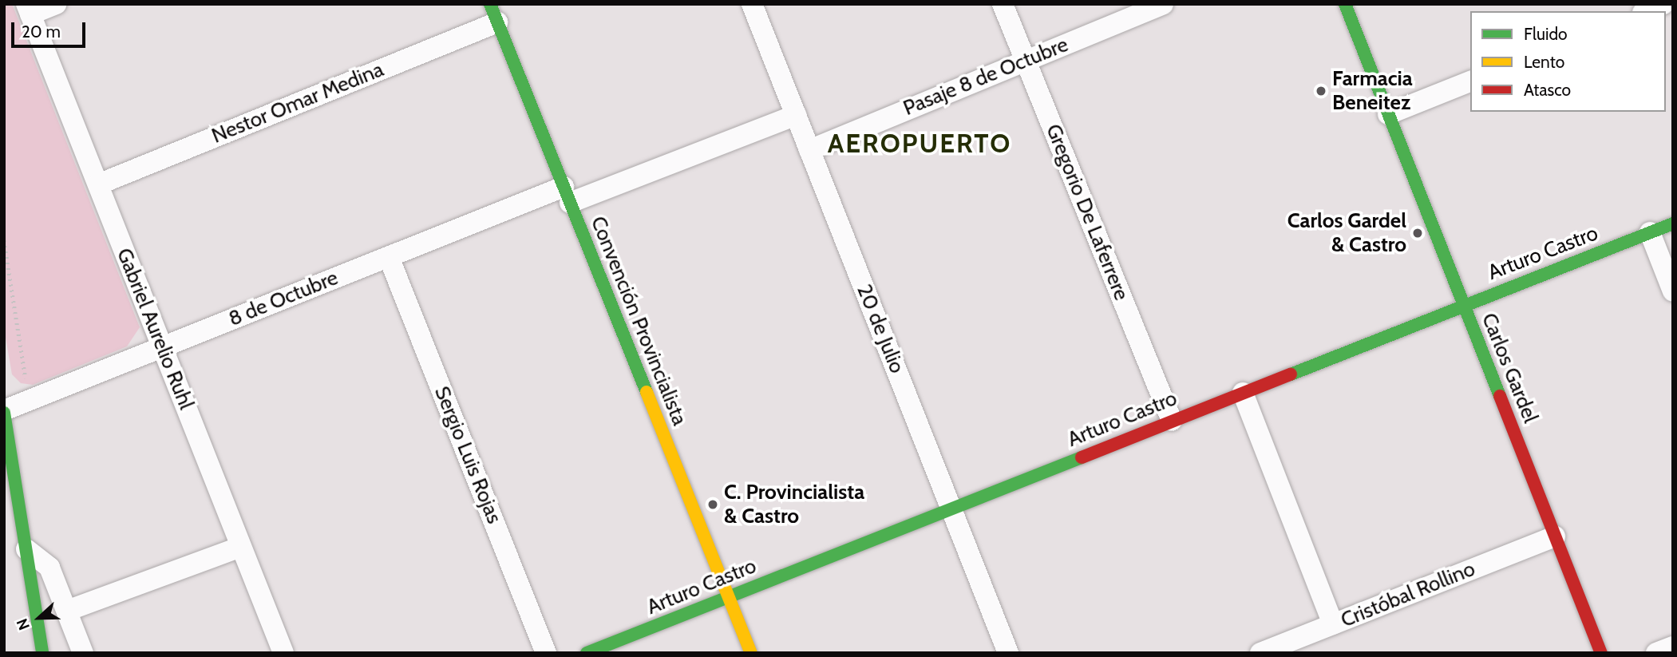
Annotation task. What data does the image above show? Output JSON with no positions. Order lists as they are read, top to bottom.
{
  "streets": {
    "street": [
      "Pasaje 8 de Octubre",
      "Nestor Omar Medina",
      "Gregorio De Laferrere",
      "Arturo Castro",
      "8 de Octubre",
      "Convención Provincialista",
      "Gabriel Aurelio Ruhl",
      "20 de Julio",
      "Carlos Gardel",
      "Sergio Luis Rojas",
      "Cristóbal Rollino"
    ]
  },
  "crossings": [
    ["Pasaje 8 de Octubre", "Gregorio De Laferrere"],
    ["Pasaje 8 de Octubre", "20 de Julio"],
    ["Nestor Omar Medina", "Convención Provincialista"],
    ["Nestor Omar Medina", "Gabriel Aurelio Ruhl"],
    ["Gregorio De Laferrere", "Arturo Castro"],
    ["Arturo Castro", "Convención Provincialista"],
    ["Arturo Castro", "20 de Julio"],
    ["Arturo Castro", "Carlos Gardel"],
    ["8 de Octubre", "Convención Provincialista"],
    ["8 de Octubre", "Gabriel Aurelio Ruhl"],
    ["8 de Octubre", "Sergio Luis Rojas"],
    ["Carlos Gardel", "Cristóbal Rollino"]
  ],
  "districts": ["AEROPUERTO"],
  "places": ["Farmacia Beneitez", "Carlos Gardel & Castro", "C. Provincialista & Castro"],
  "legend": ["Fluido", "Lento", "Atasco"],
  "scale_bar": "20 m",
  "north": "left"
}
